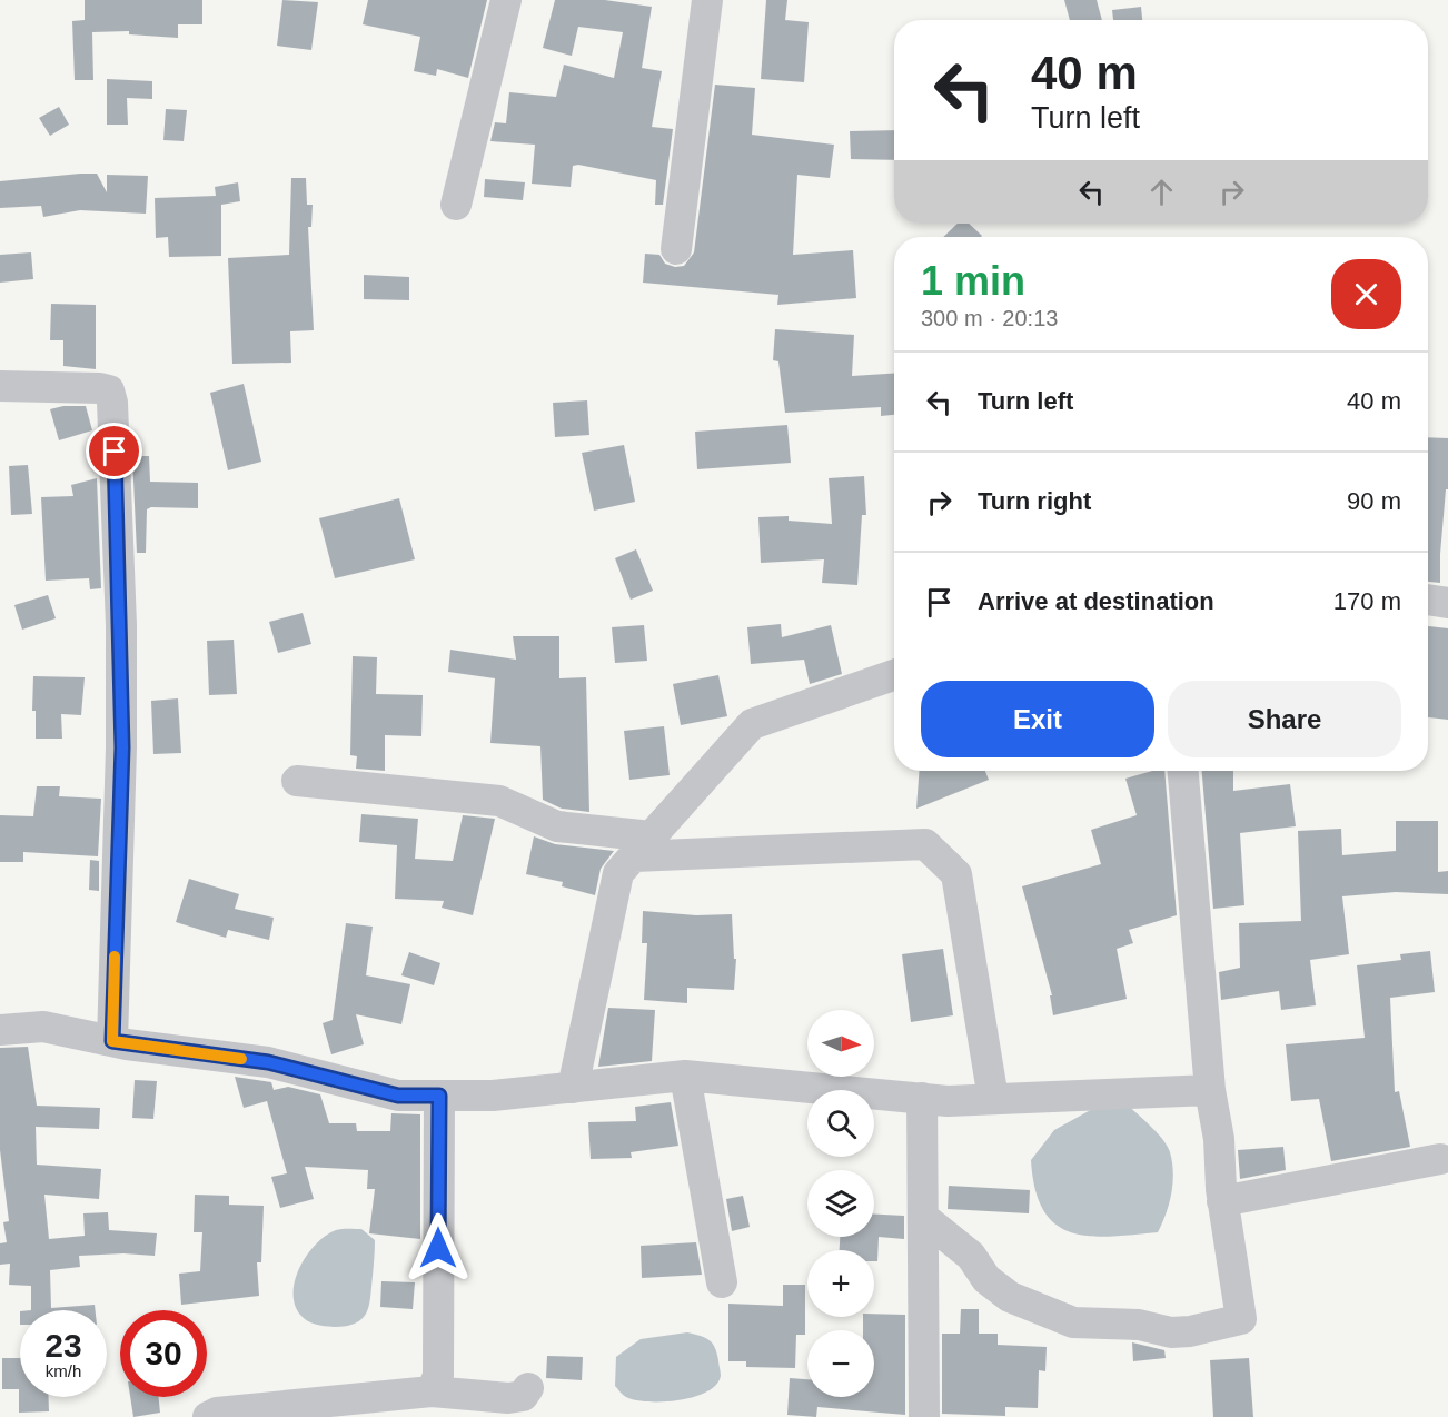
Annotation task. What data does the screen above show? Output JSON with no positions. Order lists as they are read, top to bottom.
{
  "north": "right",
  "page": {
    "turn": ["40 m", "Turn left"],
    "heading": ["1 min", "300 m · 20:13"],
    "list": [
      {
        "name": "Turn left",
        "value": "40 m"
      },
      {
        "name": "Turn right",
        "value": "90 m"
      },
      {
        "name": "Arrive at destination",
        "value": "170 m"
      }
    ],
    "buttons": ["Exit", "Share"],
    "map_buttons": ["+", "−"],
    "speed": "23 km/h",
    "limit": "30"
  }
}
